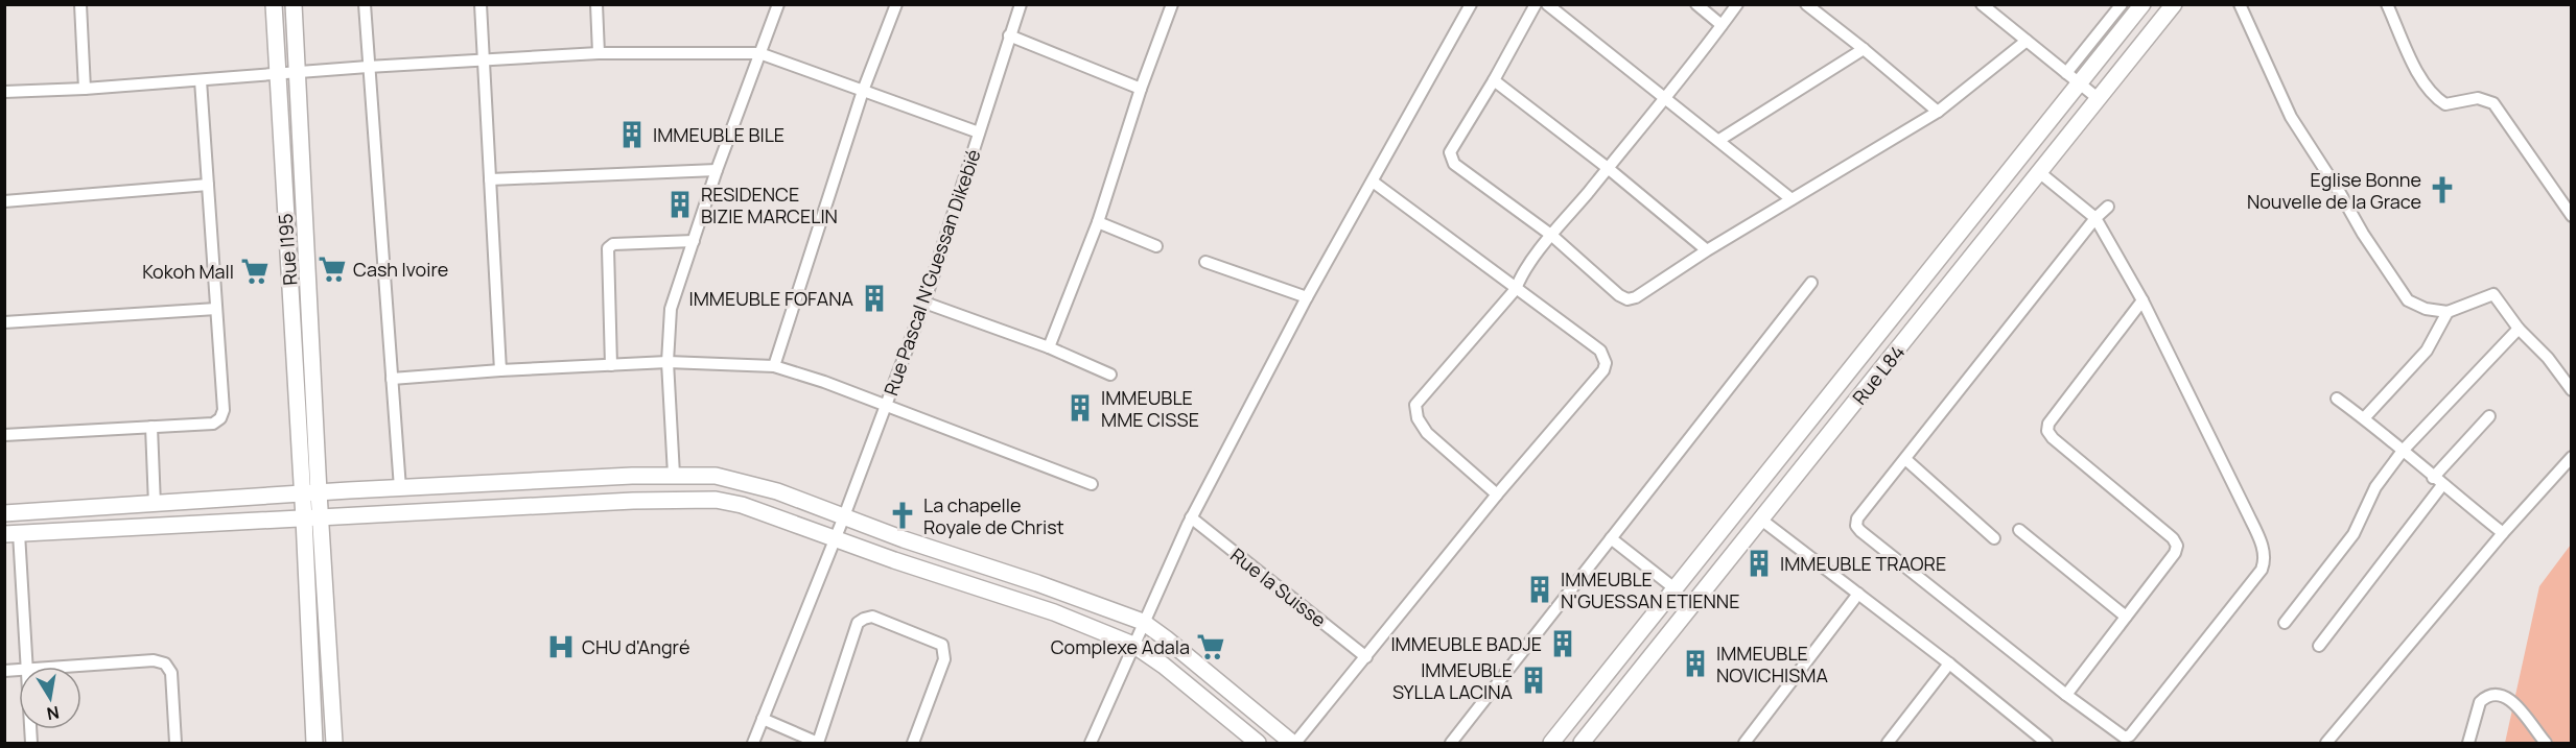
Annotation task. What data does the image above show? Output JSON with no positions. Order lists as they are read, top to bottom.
{
  "streets": {
    "main road": ["Rue I195", "Rue L84"],
    "street": ["Rue Pascal N'Guessan Dikebié", "Rue la Suisse"]
  },
  "places": {
    "building": [
      "IMMEUBLE BILE",
      "RESIDENCE BIZIE MARCELIN",
      "IMMEUBLE FOFANA",
      "IMMEUBLE MME CISSE",
      "IMMEUBLE TRAORE",
      "IMMEUBLE N'GUESSAN ETIENNE",
      "IMMEUBLE BADJE",
      "IMMEUBLE NOVICHISMA",
      "IMMEUBLE SYLLA LACINA"
    ],
    "church": ["Eglise Bonne Nouvelle de la Grace", "La chapelle Royale de Christ"],
    "supermarket": ["Cash Ivoire", "Kokoh Mall", "Complexe Adala"],
    "hospital": ["CHU d'Angré"]
  },
  "north": "bottom"
}
